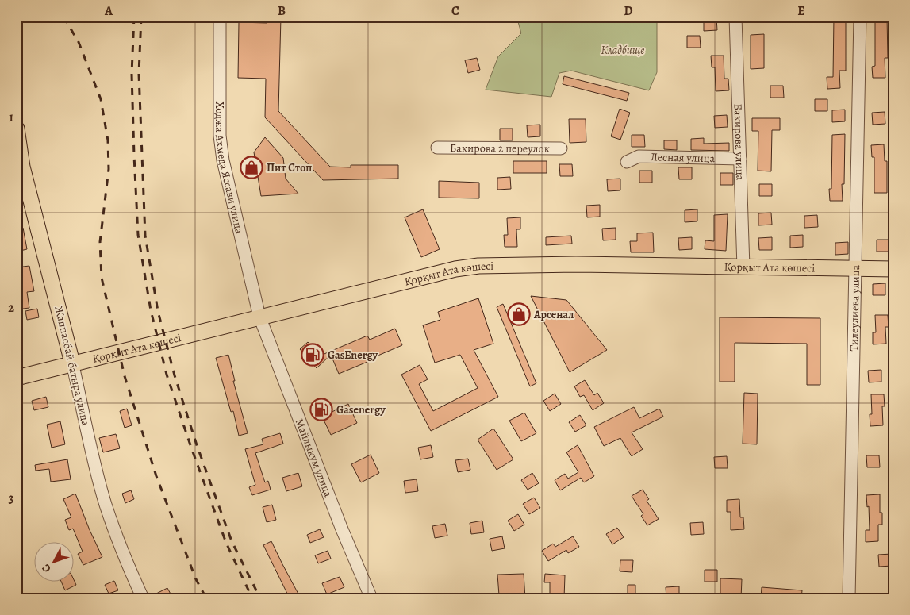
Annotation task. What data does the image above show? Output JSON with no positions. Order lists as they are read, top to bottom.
{
  "streets": {
    "main road": ["Қорқыт Ата көшесі", "Жаппасбай батыра улица"],
    "street": [
      "Бакирова улица",
      "Бакирова 2 переулок",
      "Лесная улица",
      "Ходжа Ахмеда Яссави улица",
      "Тилеулиева улица",
      "Майлыкум улица"
    ]
  },
  "crossings": [
    ["Бакирова улица", "Лесная улица"],
    ["Бакирова улица", "Қорқыт Ата көшесі"],
    ["Ходжа Ахмеда Яссави улица", "Қорқыт Ата көшесі"],
    ["Ходжа Ахмеда Яссави улица", "Майлыкум улица"],
    ["Қорқыт Ата көшесі", "Тилеулиева улица"],
    ["Қорқыт Ата көшесі", "Жаппасбай батыра улица"],
    ["Қорқыт Ата көшесі", "Майлыкум улица"]
  ],
  "parks": ["Кладбище"],
  "places": {
    "shop": ["Пит Стоп", "Арсенал"],
    "fuel station": ["GasEnergy", "Gasenergy"]
  },
  "north": "bottom left",
  "grid": {
    "columns": [
      "A",
      "B",
      "C",
      "D",
      "E"
    ],
    "rows": ["1", "2", "3"]
  }
}
